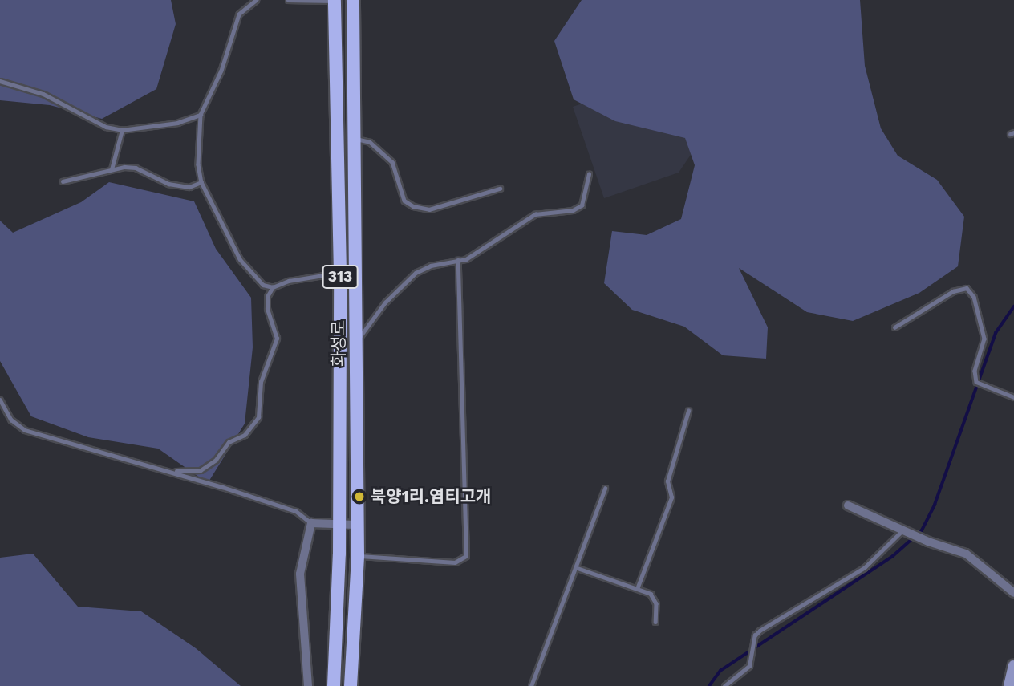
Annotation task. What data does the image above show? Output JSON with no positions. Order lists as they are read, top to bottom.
{
  "streets": {
    "main road": ["313", "화성로"]
  },
  "places": ["북양1리.염티고개"]
}
